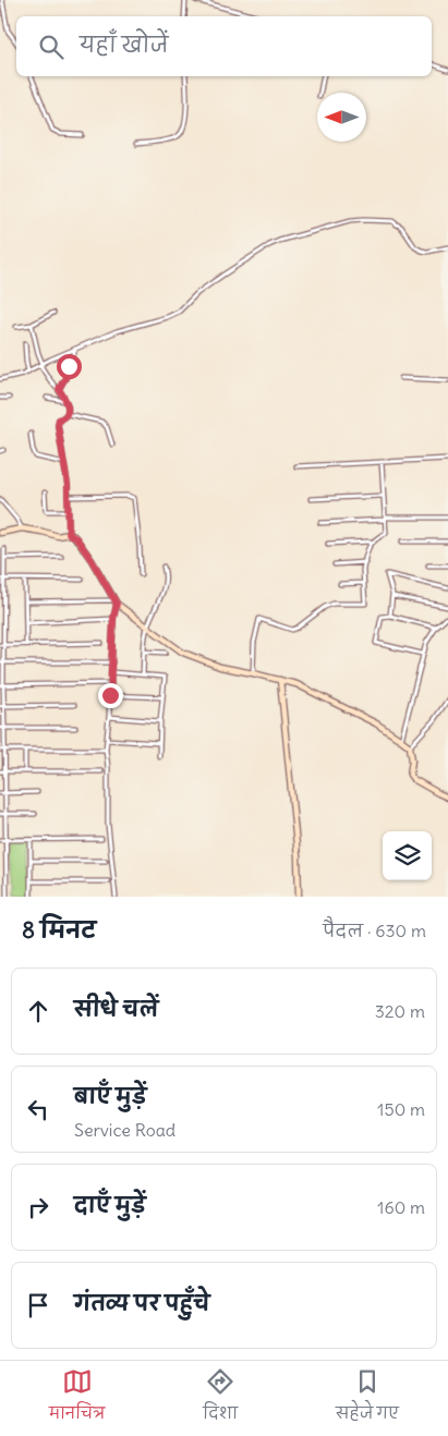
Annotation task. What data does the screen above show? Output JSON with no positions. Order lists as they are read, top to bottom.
{
  "north": "left",
  "page": {
    "search": "यहाँ खोजें",
    "heading": ["8 मिनट", "पैदल · 630 m"],
    "list": [
      ["सीधे चलें", "320 m"],
      ["बाएँ मुड़ें", "Service Road", "150 m"],
      ["दाएँ मुड़ें", "160 m"],
      "गंतव्य पर पहुँचे"
    ],
    "nav": ["मानचित्र", "दिशा", "सहेजे गए"]
  }
}
